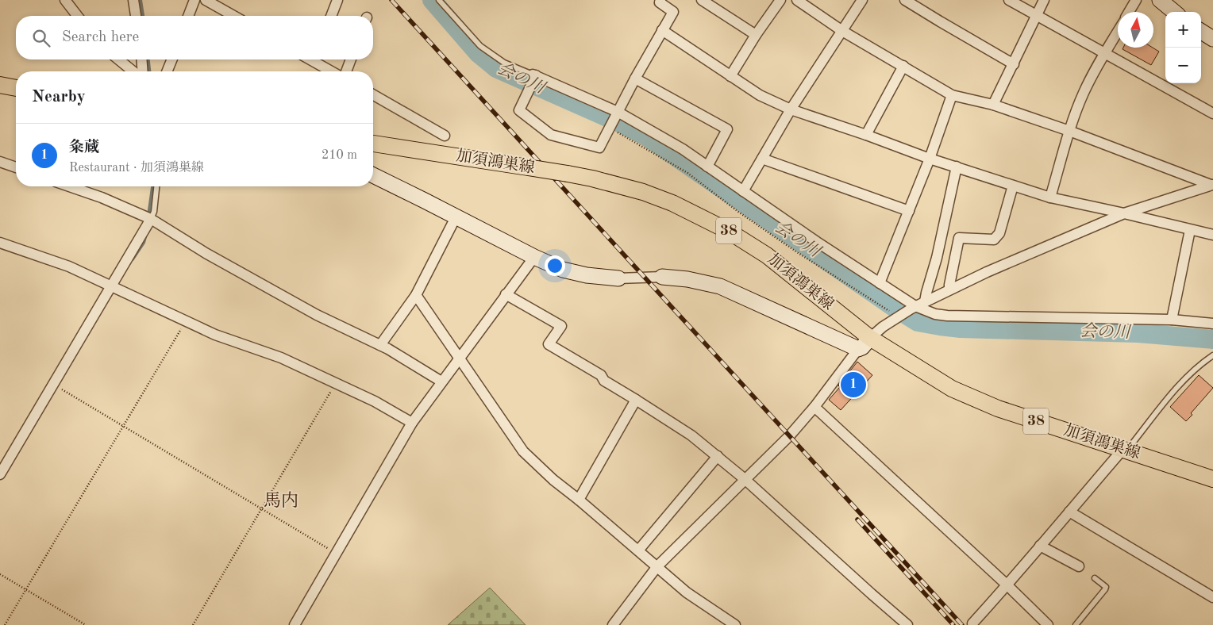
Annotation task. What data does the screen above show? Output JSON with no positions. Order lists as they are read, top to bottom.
{
  "streets": {
    "main road": ["加須鴻巣線", "38"]
  },
  "districts": ["馬内"],
  "water": ["会の川"],
  "north": "top",
  "page": {
    "map_buttons": ["+", "−"],
    "search": "Search here",
    "heading": "Nearby",
    "list": [
      {
        "mark": "1",
        "name": "粂蔵",
        "note": "Restaurant · 加須鴻巣線",
        "value": "210 m"
      }
    ],
    "pins": "1"
  }
}
